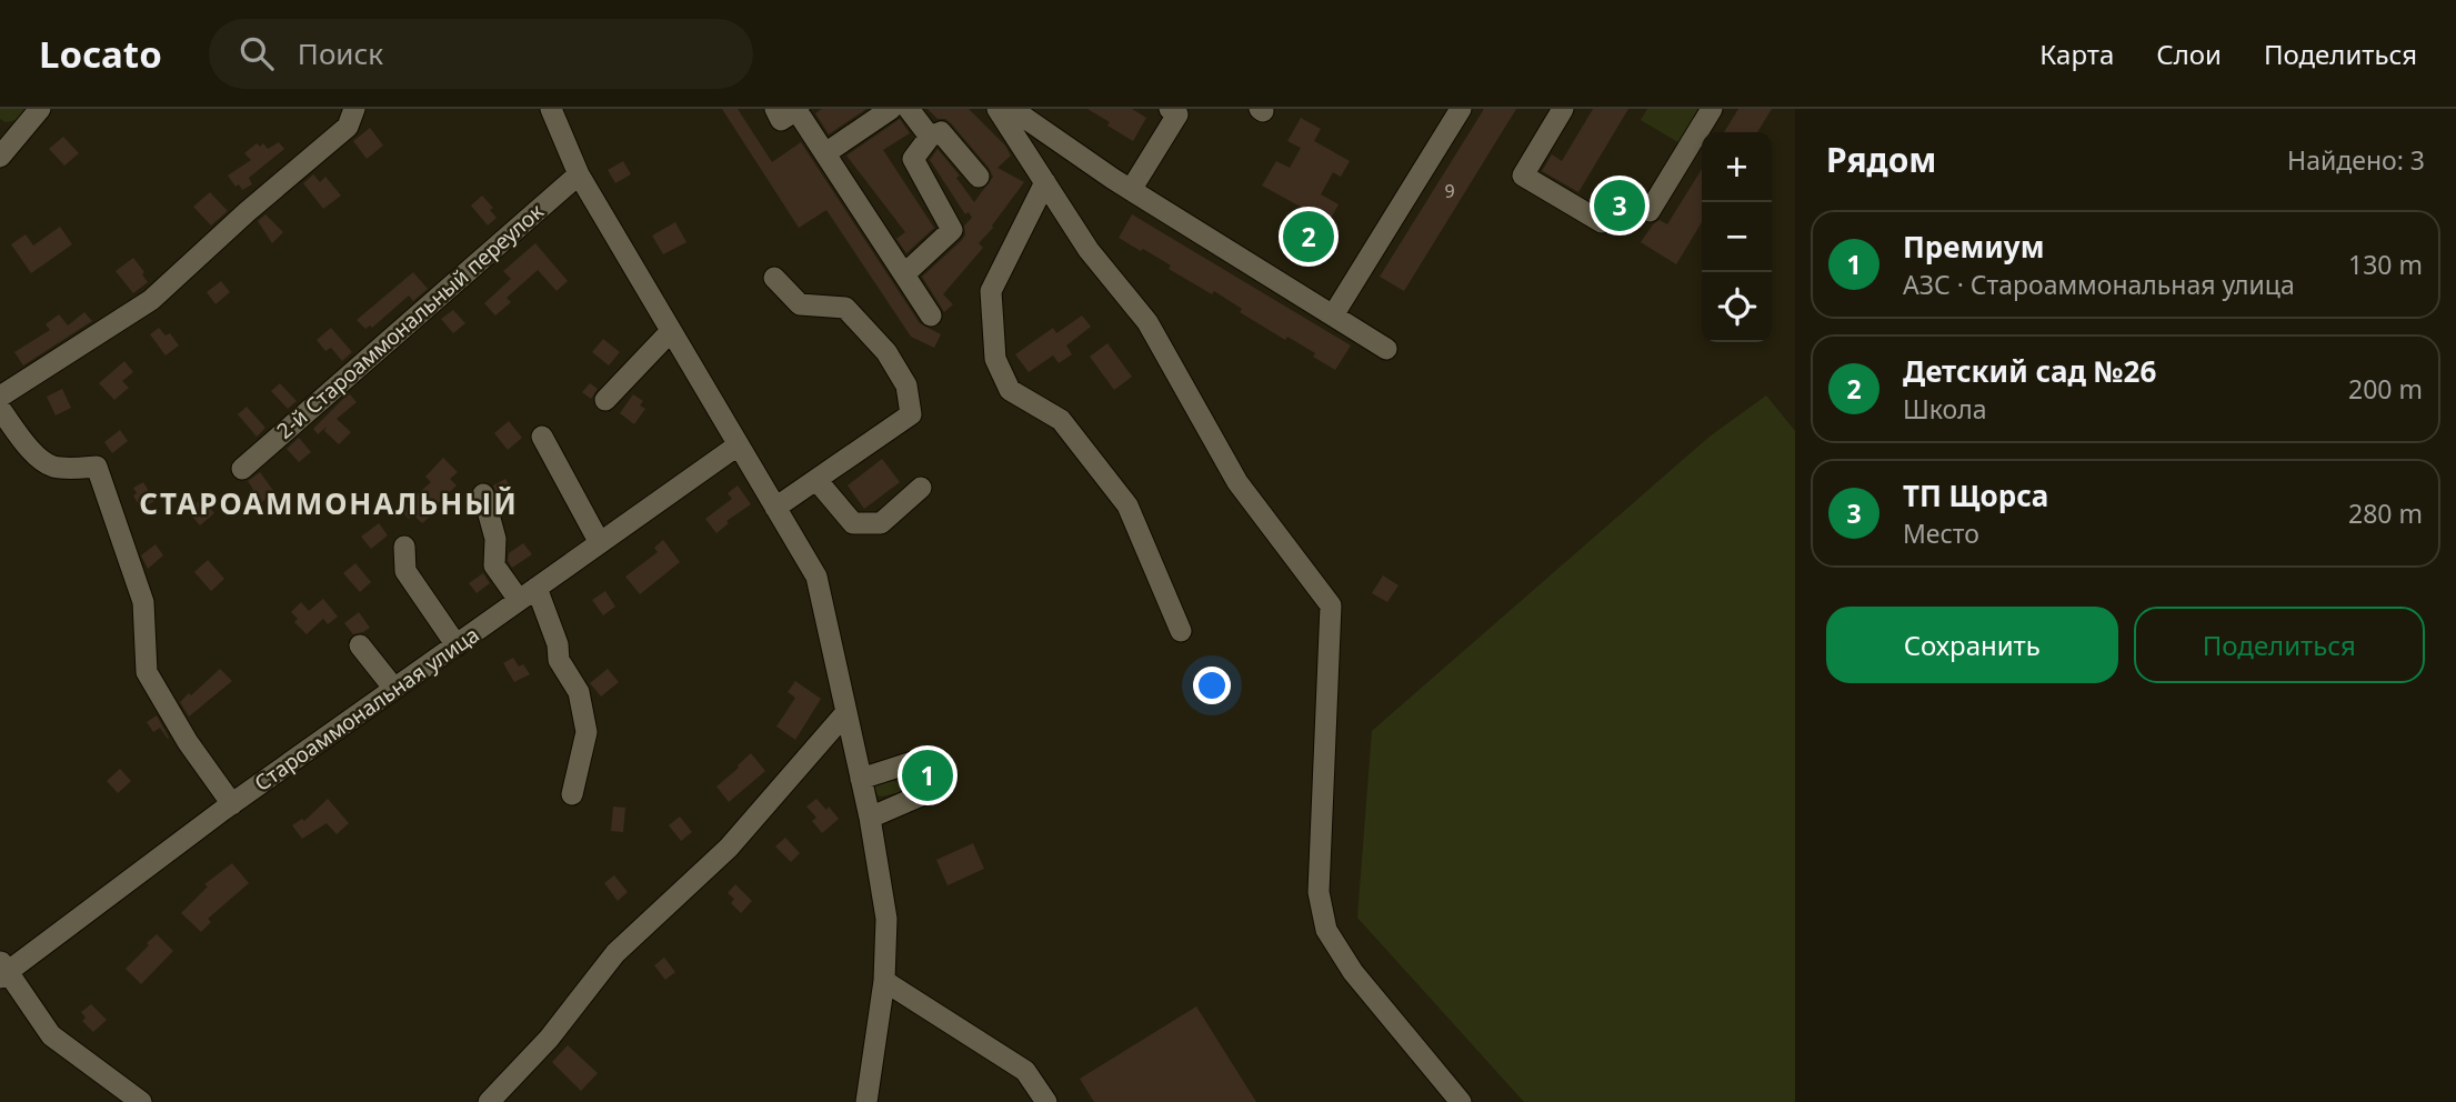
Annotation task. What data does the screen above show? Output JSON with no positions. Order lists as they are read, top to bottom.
{
  "streets": {
    "street": ["2-й Староаммональный переулок", "Староаммональная улица"]
  },
  "districts": ["СТАРОАММОНАЛЬНЫЙ"],
  "house_numbers": ["9"],
  "page": {
    "header": "Locato",
    "search": "Поиск",
    "nav": ["Карта", "Слои", "Поделиться"],
    "heading": ["Рядом", "Найдено: 3"],
    "map_buttons": ["+", "−"],
    "pins": ["3", "2", "1"],
    "list": [
      {
        "mark": "1",
        "name": "Премиум",
        "note": "АЗС · Староаммональная улица",
        "value": "130 m"
      },
      {
        "mark": "2",
        "name": "Детский сад №26",
        "note": "Школа",
        "value": "200 m"
      },
      {
        "mark": "3",
        "name": "ТП Щорса",
        "note": "Место",
        "value": "280 m"
      }
    ],
    "buttons": ["Сохранить", "Поделиться"]
  }
}
